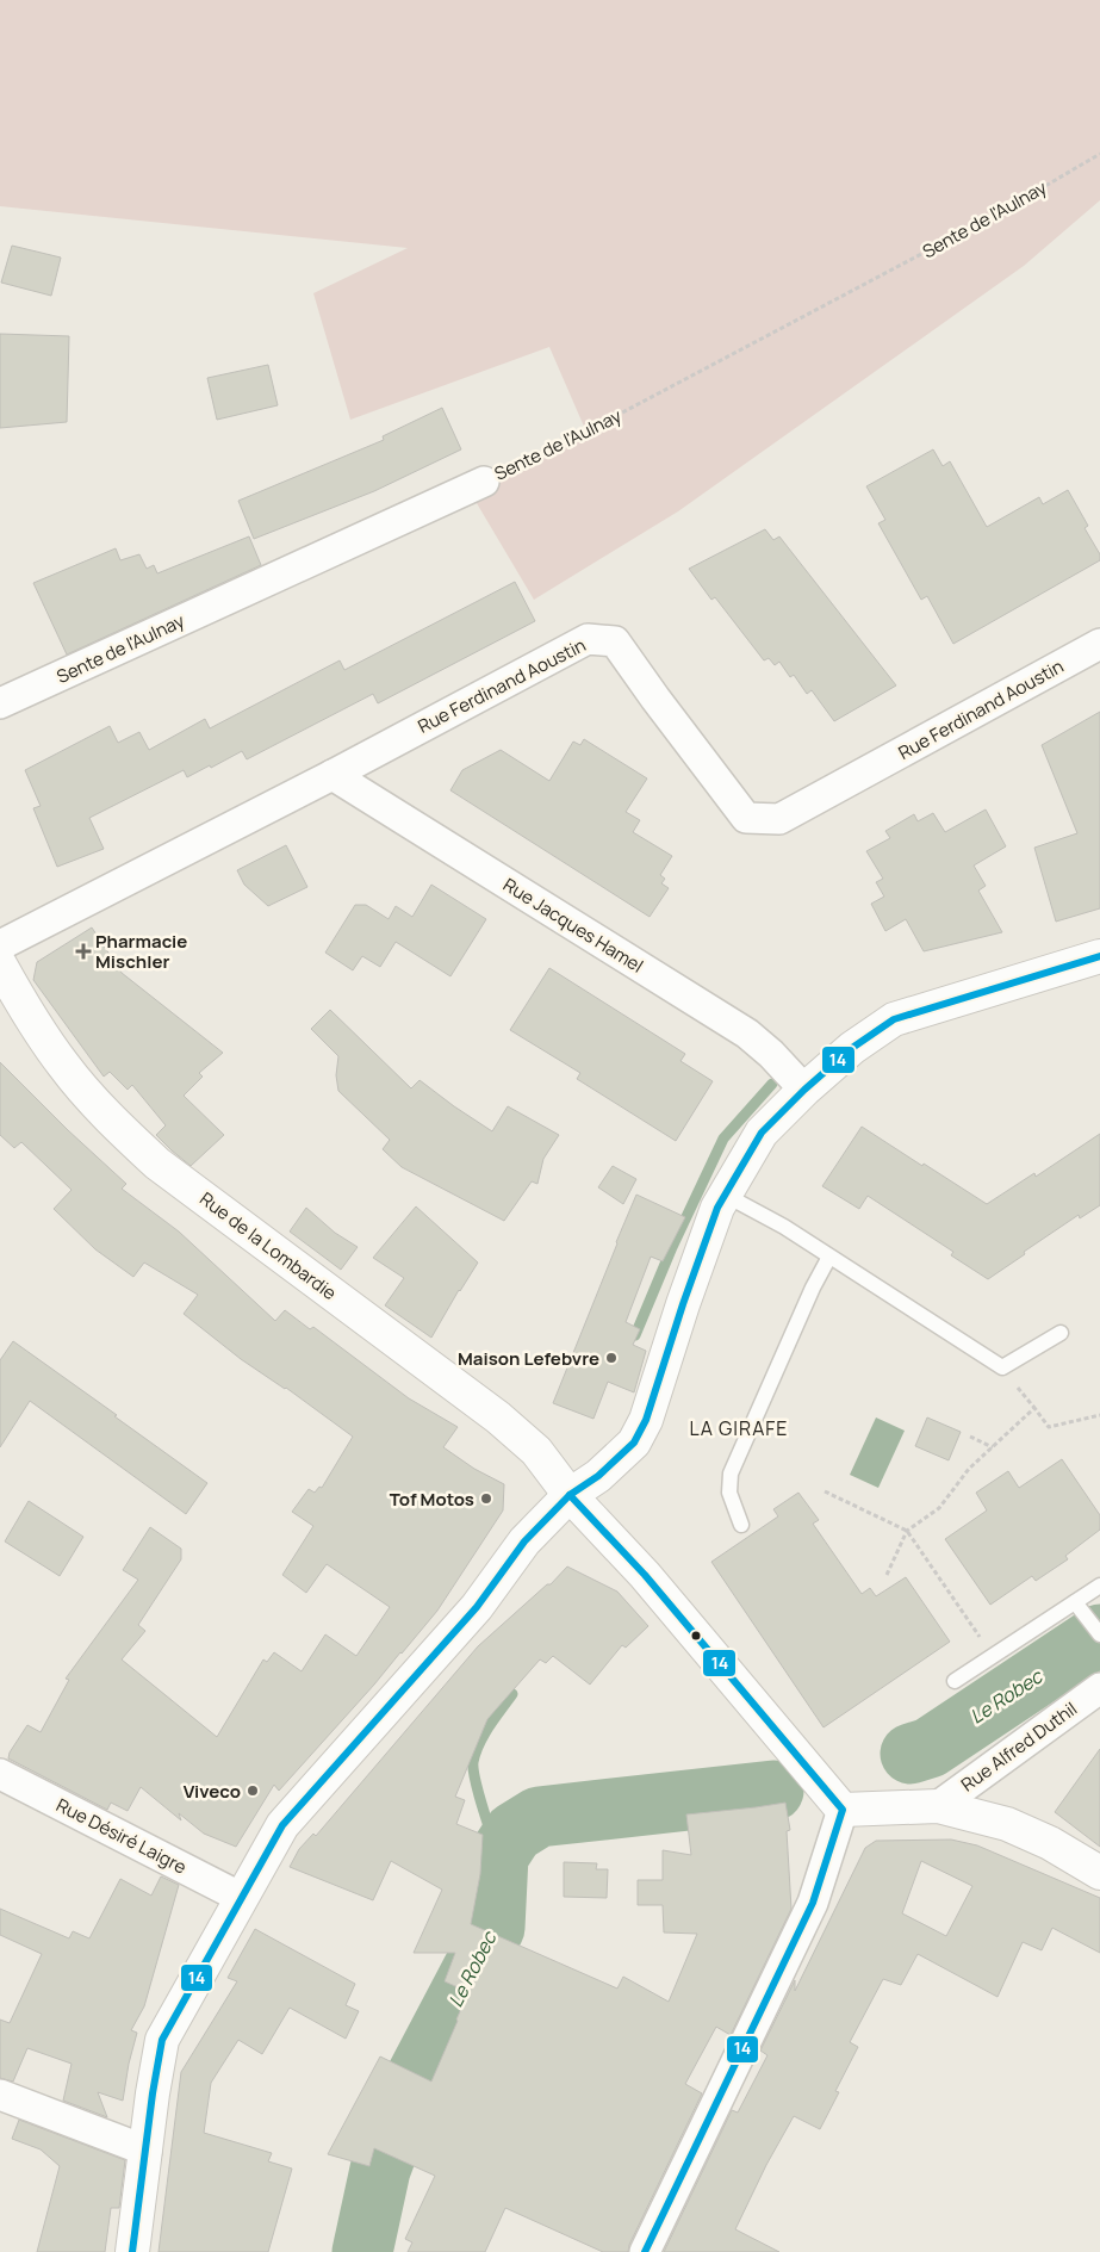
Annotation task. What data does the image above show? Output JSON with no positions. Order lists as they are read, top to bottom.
{
  "streets": {
    "main road": ["Rue de la Lombardie"],
    "street": [
      "Sente de l'Aulnay",
      "Rue Ferdinand Aoustin",
      "Rue Jacques Hamel",
      "Rue Alfred Duthil",
      "Rue Désiré Laigre"
    ]
  },
  "crossings": [
    ["Rue Ferdinand Aoustin", "Rue Jacques Hamel"]
  ],
  "districts": ["LA GIRAFE"],
  "water": ["Le Robec"],
  "places": {
    "health": ["Pharmacie Mischler"],
    "other": ["Maison Lefebvre", "Tof Motos", "Viveco"]
  },
  "lines": ["transit line 14"]
}
